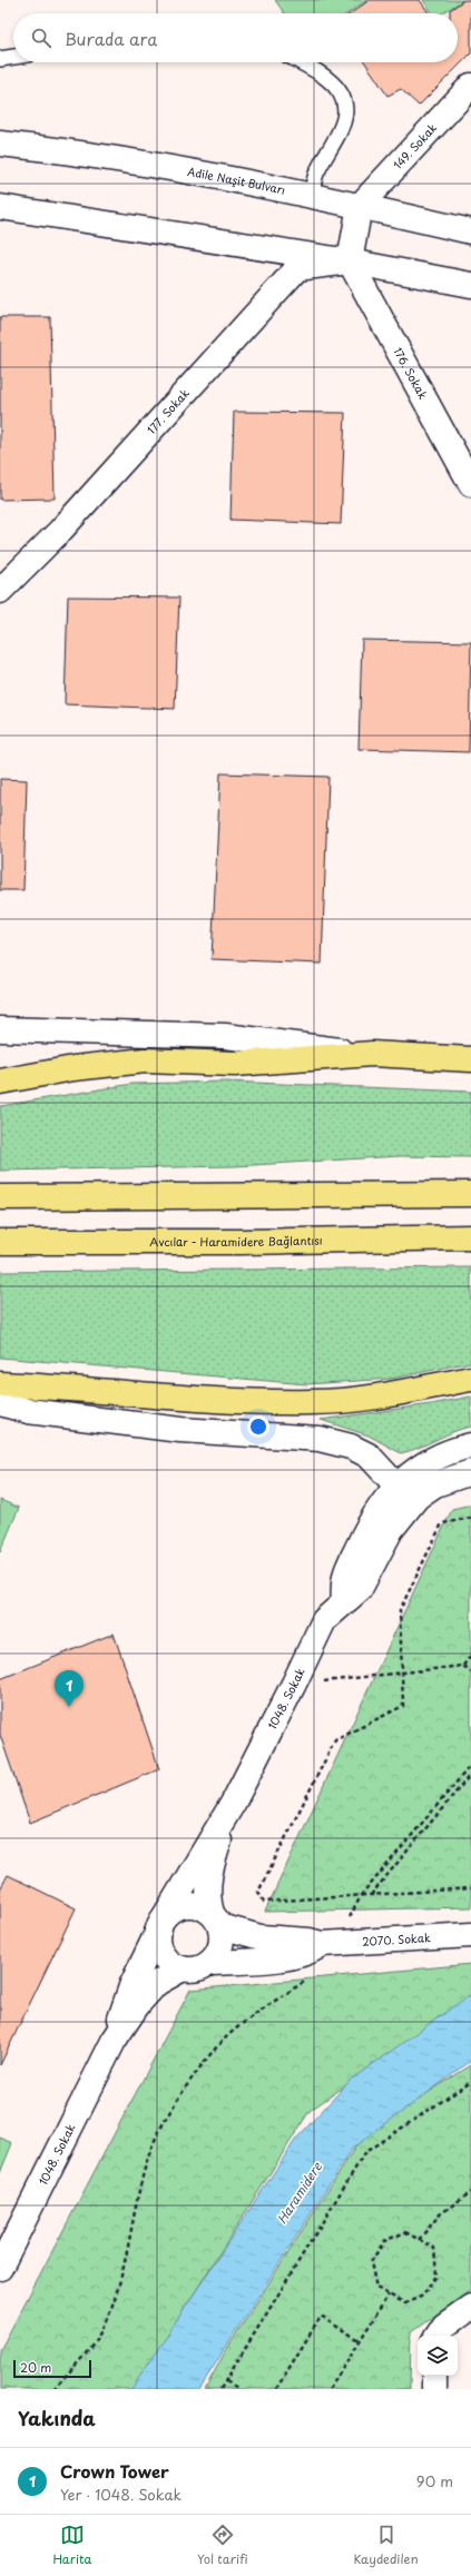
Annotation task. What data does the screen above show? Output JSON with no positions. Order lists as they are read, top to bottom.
{
  "streets": {
    "highway": ["Avcılar - Haramidere Bağlantısı"],
    "main road": [
      "149. Sokak",
      "Adile Naşit Bulvarı",
      "176. Sokak",
      "177. Sokak",
      "1048. Sokak",
      "2070. Sokak"
    ]
  },
  "crossings": [
    ["149. Sokak", "Adile Naşit Bulvarı"],
    ["176. Sokak", "177. Sokak"]
  ],
  "water": ["Haramidere"],
  "scale_bar": "20 m",
  "page": {
    "search": "Burada ara",
    "pins": "1",
    "scale": "20 m",
    "heading": "Yakında",
    "list": [
      {
        "mark": "1",
        "name": "Crown Tower",
        "note": "Yer · 1048. Sokak",
        "value": "90 m"
      }
    ],
    "nav": ["Harita", "Yol tarifi", "Kaydedilen"]
  }
}
